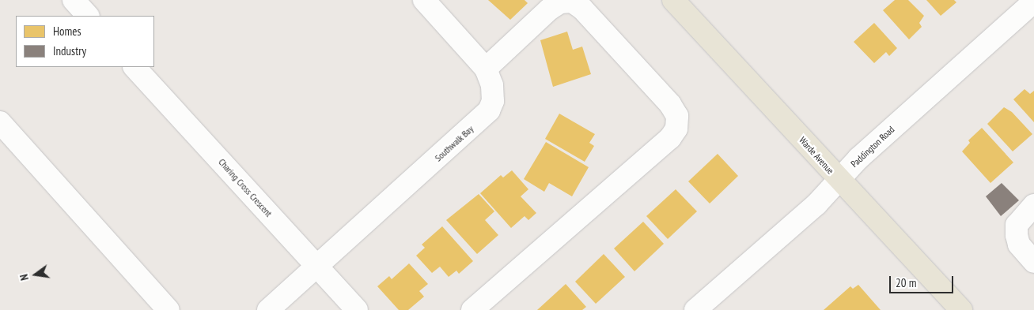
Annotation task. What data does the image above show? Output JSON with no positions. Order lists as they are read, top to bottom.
{
  "streets": {
    "main road": ["Warde Avenue"],
    "street": ["Southwalk Bay", "Paddington Road", "Charing Cross Crescent"]
  },
  "crossings": [
    ["Southwalk Bay", "Charing Cross Crescent"],
    ["Paddington Road", "Warde Avenue"]
  ],
  "legend": ["Homes", "Industry"],
  "scale_bar": "20 m",
  "north": "left"
}
